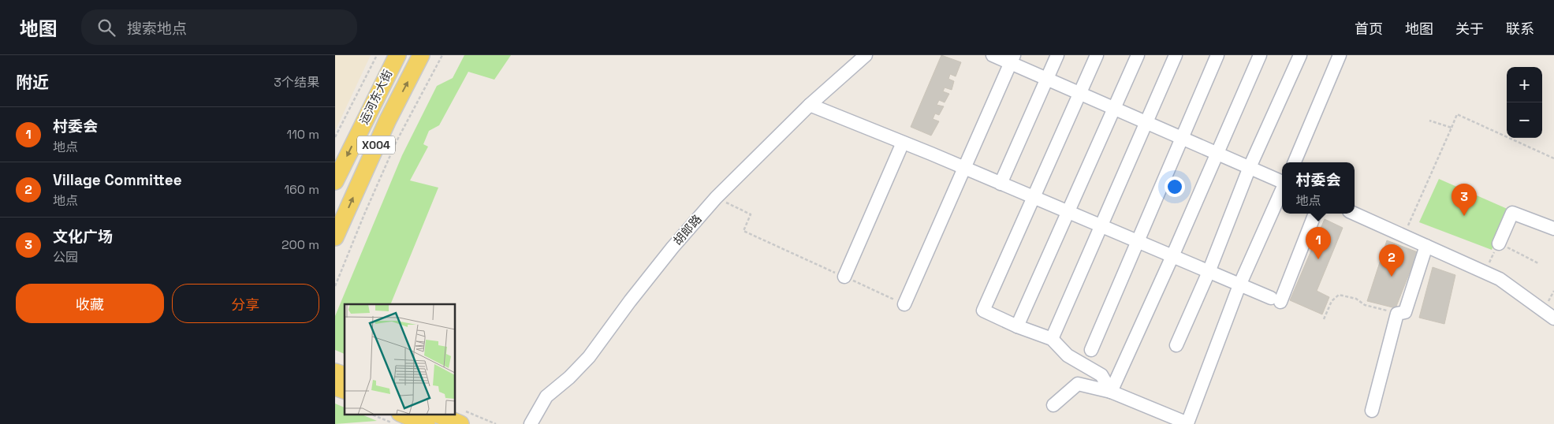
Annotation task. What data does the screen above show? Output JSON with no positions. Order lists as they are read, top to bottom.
{
  "streets": {
    "main road": ["运河东大街", "X004"],
    "street": ["胡郎路"]
  },
  "page": {
    "header": "地图",
    "search": "搜索地点",
    "nav": [
      "首页",
      "地图",
      "关于",
      "联系"
    ],
    "heading": ["附近", "3个结果"],
    "map_buttons": ["+", "−"],
    "list": [
      {
        "mark": "1",
        "name": "村委会",
        "note": "地点",
        "value": "110 m"
      },
      {
        "mark": "2",
        "name": "Village Committee",
        "note": "地点",
        "value": "160 m"
      },
      {
        "mark": "3",
        "name": "文化广场",
        "note": "公园",
        "value": "200 m"
      }
    ],
    "popup": ["村委会", "地点"],
    "pins": ["3", "1", "2"],
    "buttons": ["收藏", "分享"]
  }
}
